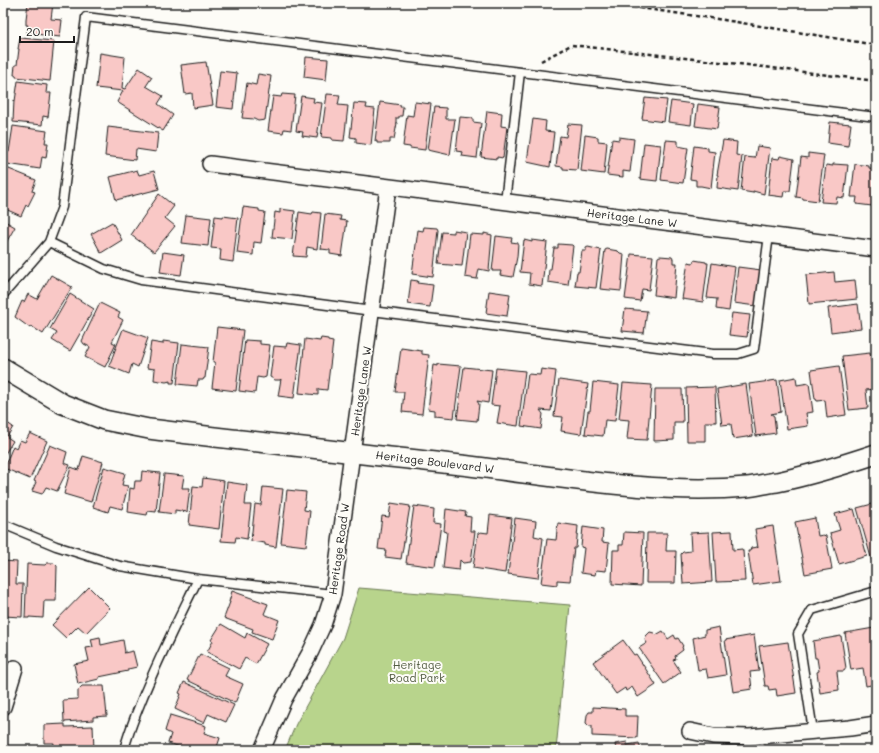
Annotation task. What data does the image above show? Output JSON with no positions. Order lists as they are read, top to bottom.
{
  "streets": {
    "street": ["Heritage Lane W", "Heritage Boulevard W", "Heritage Road W"]
  },
  "crossings": [
    ["Heritage Lane W", "Heritage Boulevard W"],
    ["Heritage Lane W", "Heritage Road W"],
    ["Heritage Boulevard W", "Heritage Road W"]
  ],
  "parks": ["Heritage Road Park"],
  "scale_bar": "20 m"
}
